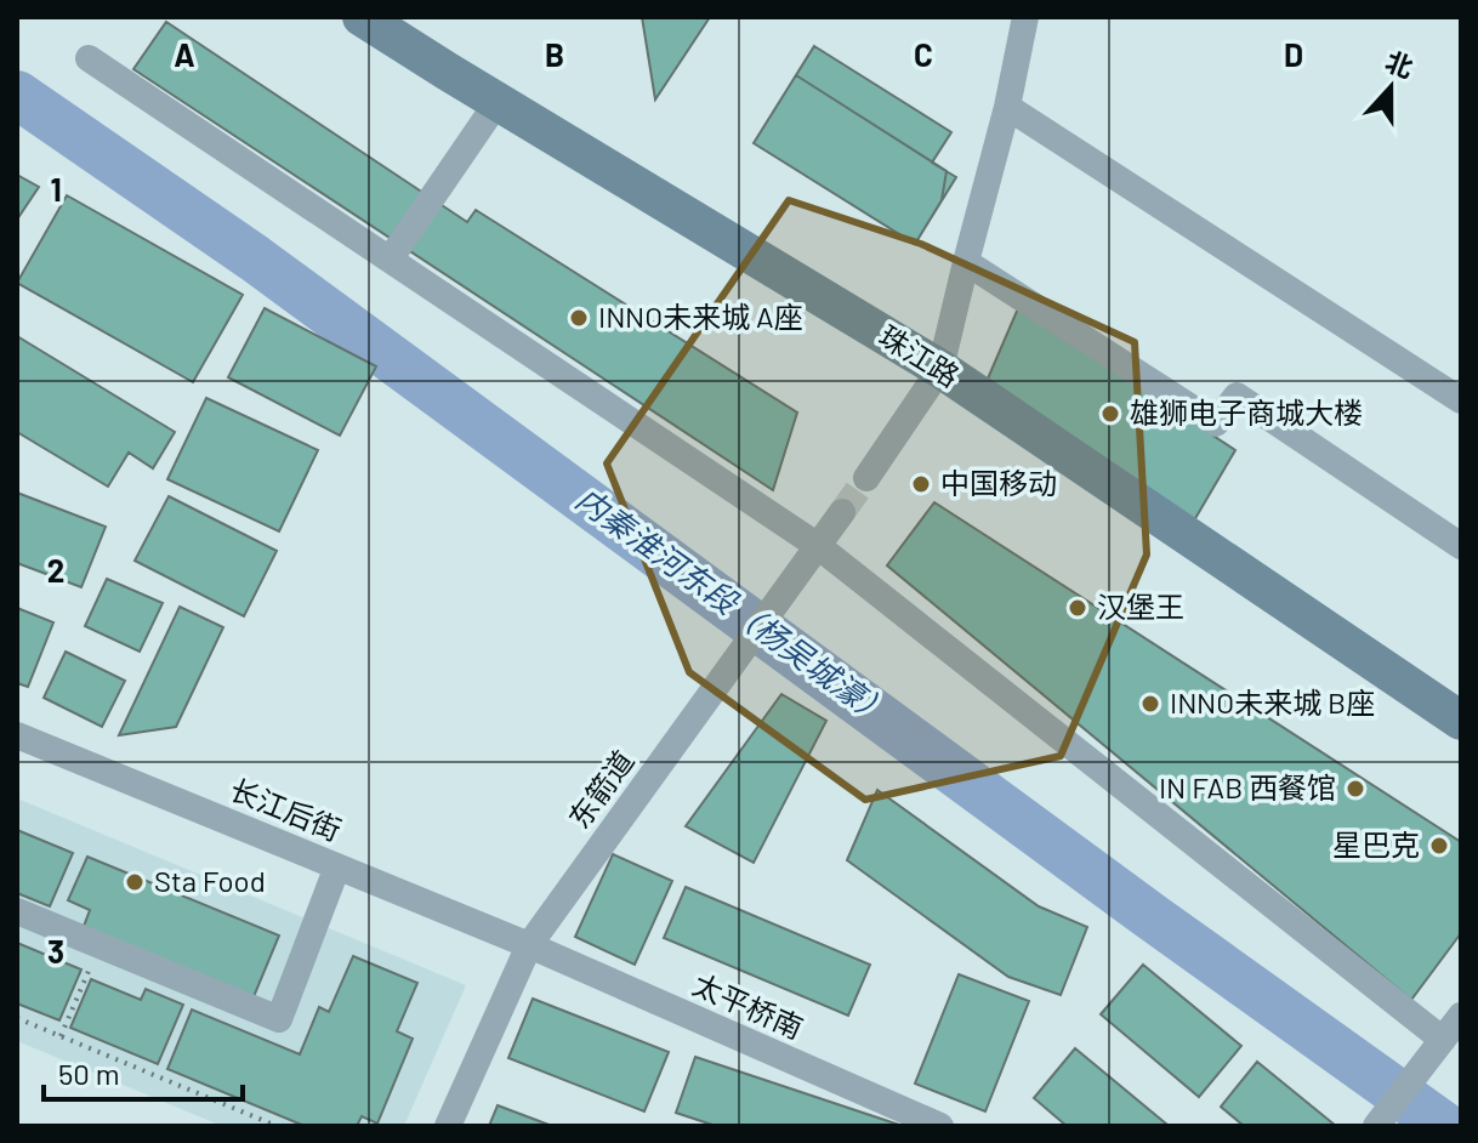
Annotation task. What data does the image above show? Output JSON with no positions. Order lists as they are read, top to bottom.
{
  "streets": {
    "main road": ["珠江路"],
    "street": ["东箭道", "长江后街", "太平桥南"]
  },
  "crossings": [
    ["东箭道", "长江后街"],
    ["东箭道", "太平桥南"],
    ["长江后街", "太平桥南"]
  ],
  "water": ["内秦淮河东段（杨吴城濠）"],
  "places": [
    "INNO未来城 A座",
    "雄狮电子商城大楼",
    "中国移动",
    "汉堡王",
    "INNO未来城 B座",
    "IN FAB 西餐馆",
    "星巴克",
    "Sta Food"
  ],
  "scale_bar": "50 m",
  "north": "top",
  "grid": {
    "columns": [
      "A",
      "B",
      "C",
      "D"
    ],
    "rows": ["1", "2", "3"]
  }
}
